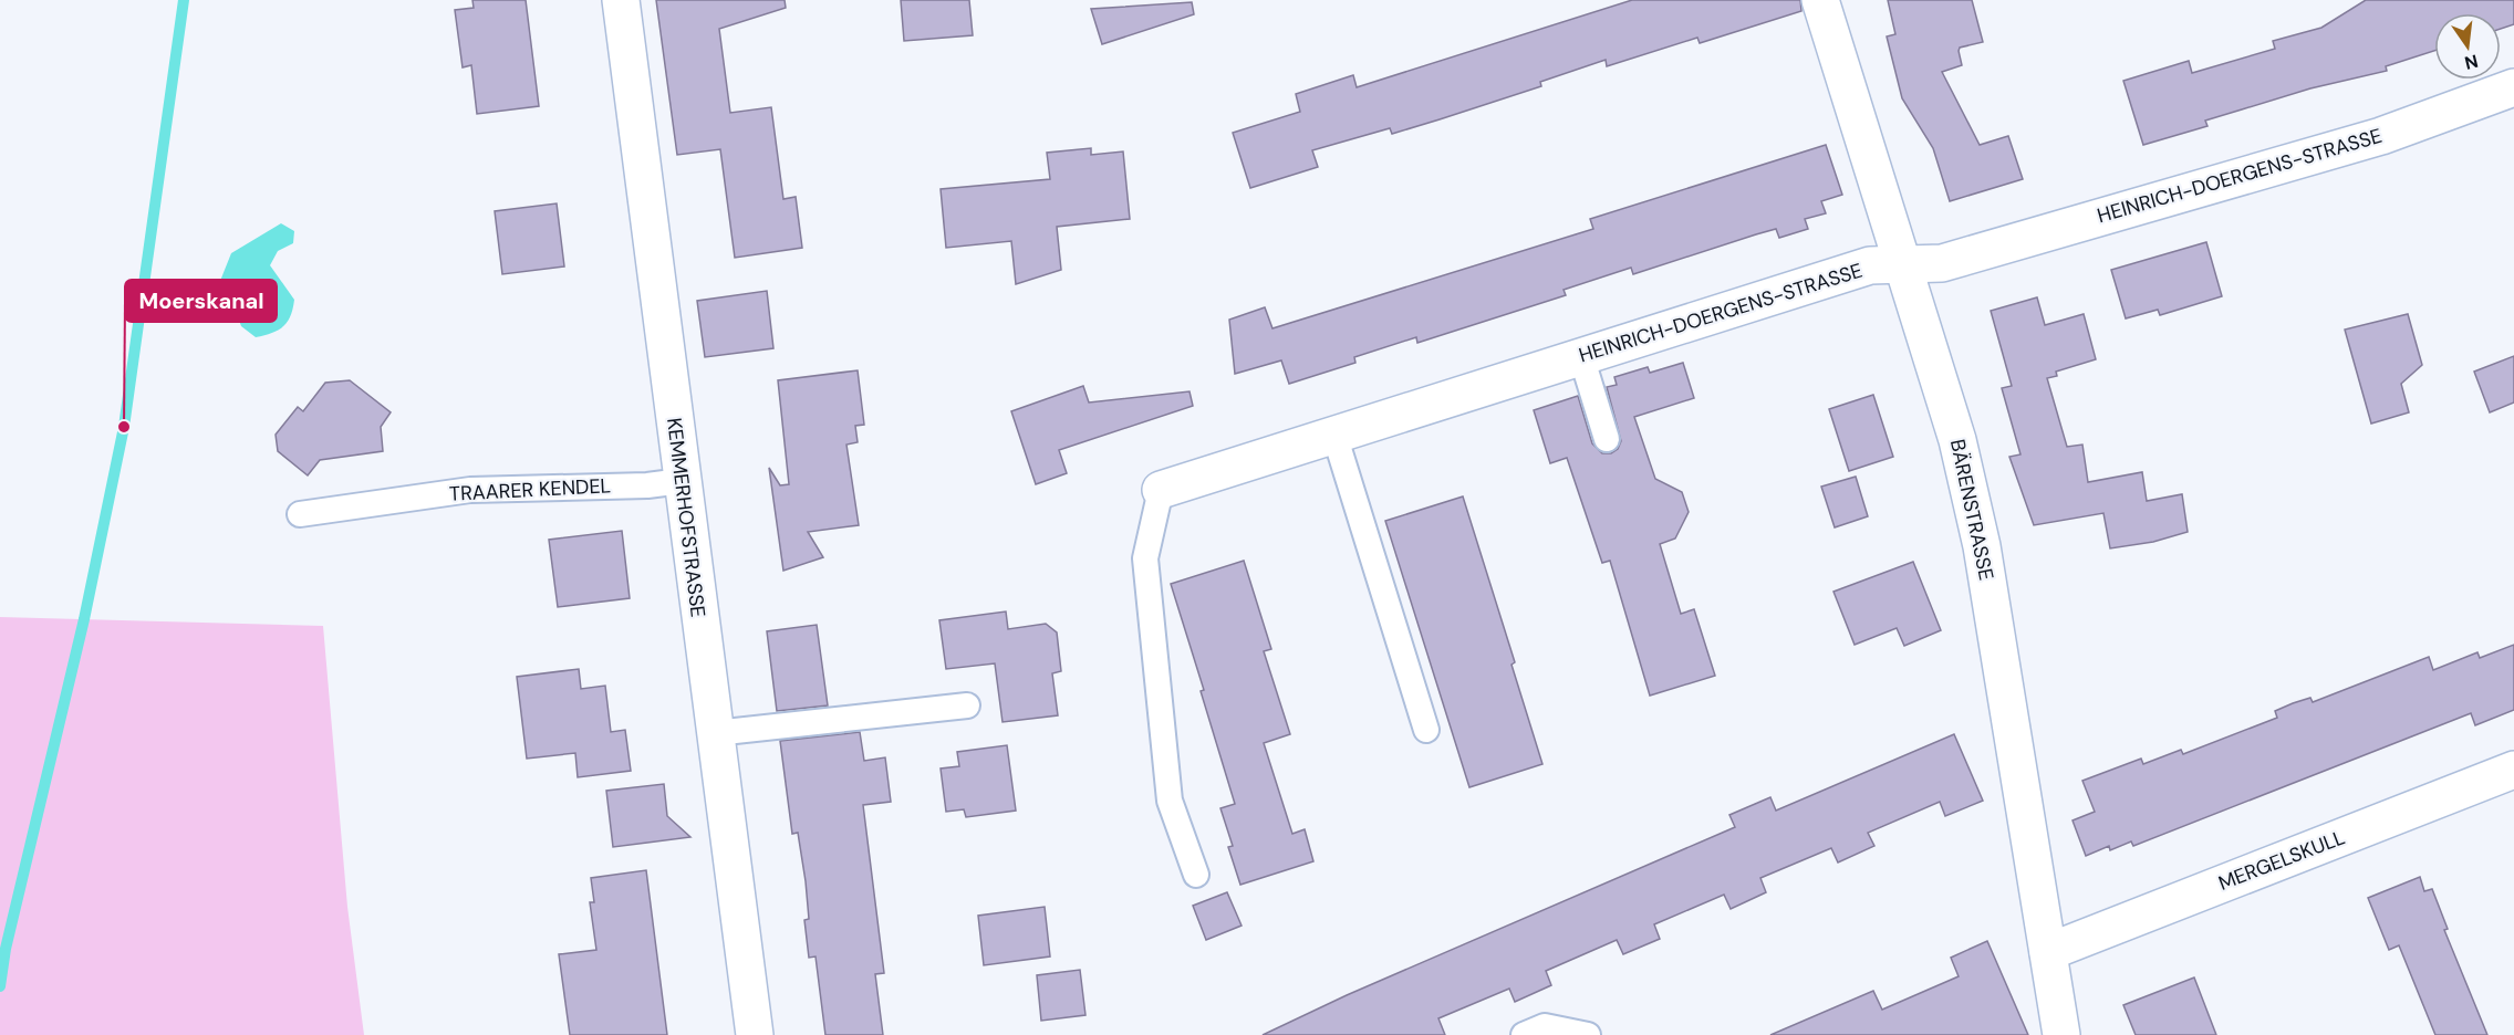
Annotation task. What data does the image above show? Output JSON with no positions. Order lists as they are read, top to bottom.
{
  "streets": {
    "street": [
      "HEINRICH-DOERGENS-STRASSE",
      "BÄRENSTRASSE",
      "KEMMERHOFSTRASSE",
      "MERGELSKULL"
    ],
    "lane": ["TRAARER KENDEL"]
  },
  "crossings": [
    ["HEINRICH-DOERGENS-STRASSE", "BÄRENSTRASSE"],
    ["TRAARER KENDEL", "KEMMERHOFSTRASSE"],
    ["BÄRENSTRASSE", "MERGELSKULL"]
  ],
  "places": ["Moerskanal"],
  "north": "bottom"
}
